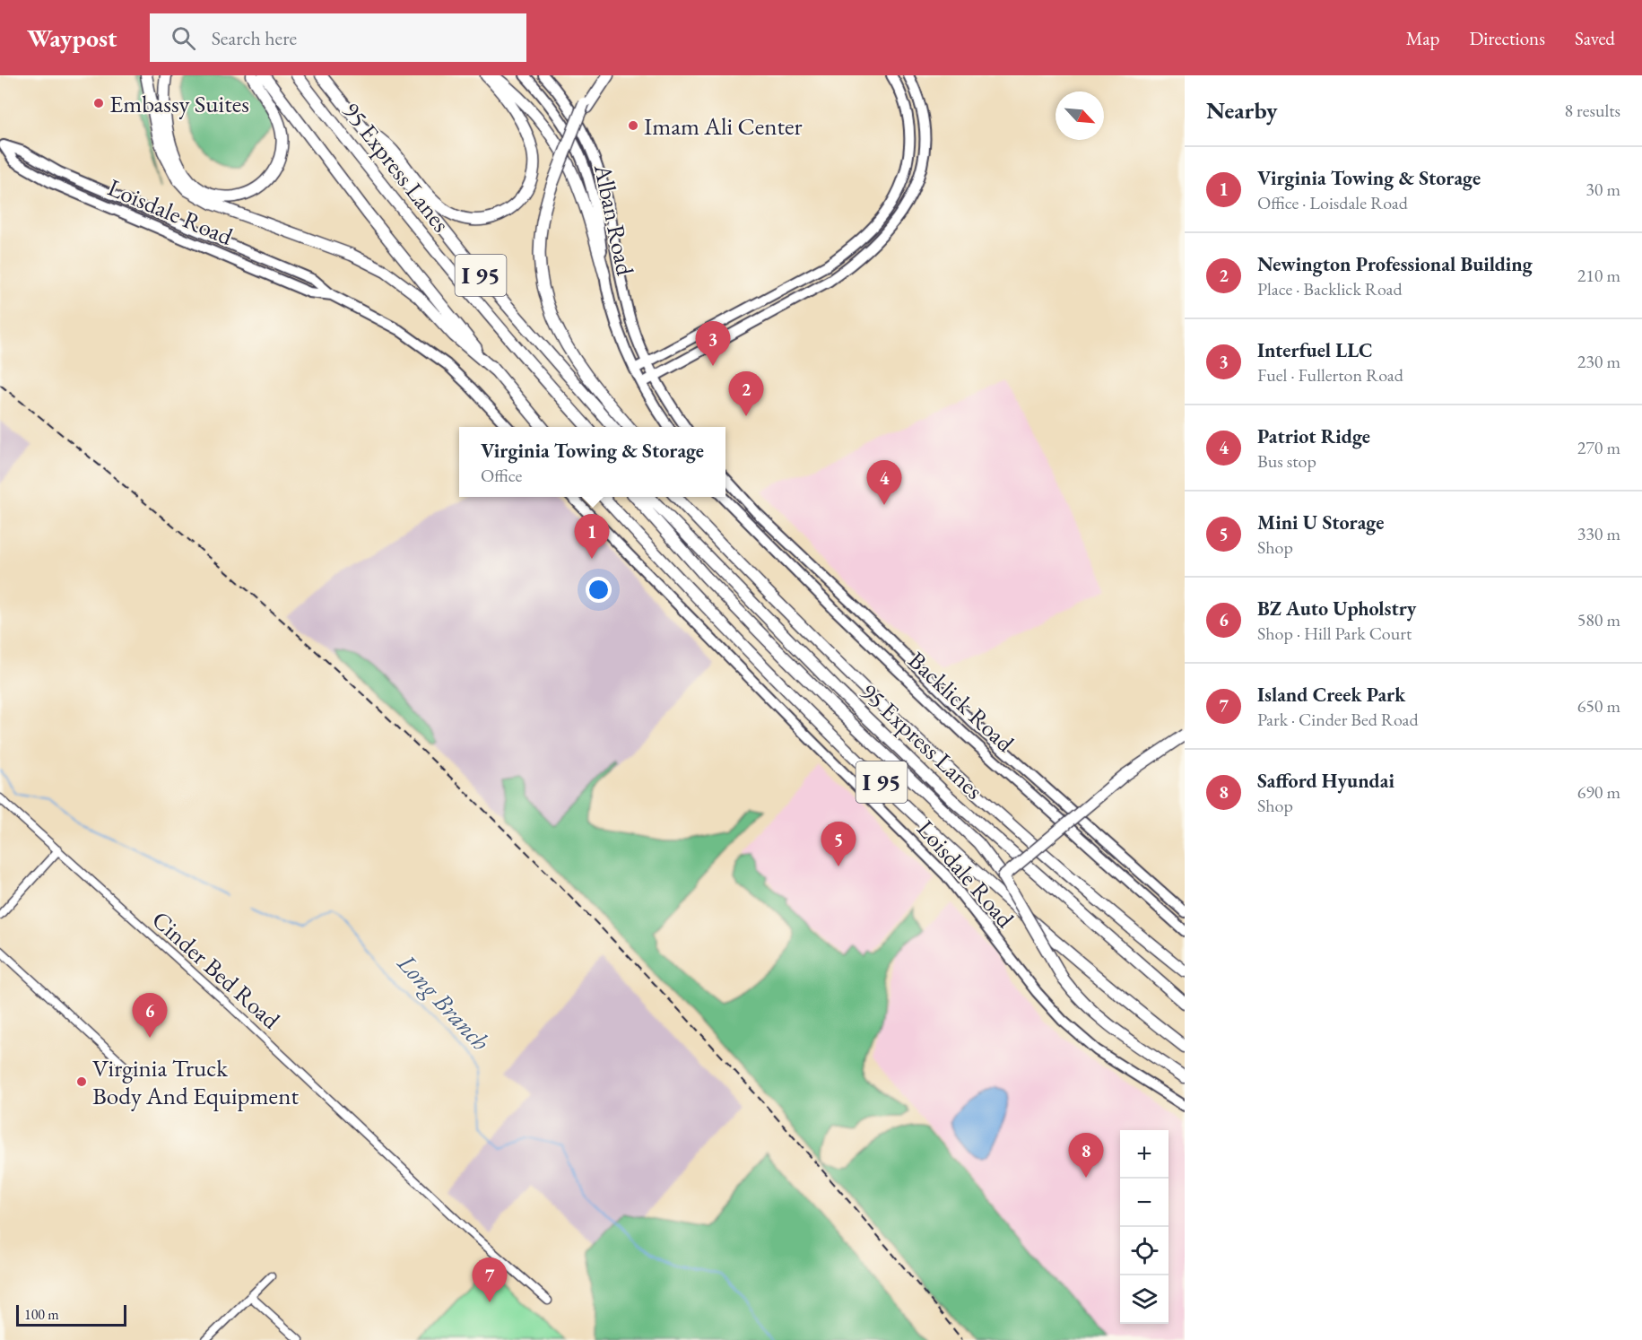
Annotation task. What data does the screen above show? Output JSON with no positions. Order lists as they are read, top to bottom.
{
  "streets": {
    "highway": ["95 Express Lanes", "I 95"],
    "main road": ["Loisdale Road", "Alban Road", "Backlick Road"],
    "street": ["Cinder Bed Road"]
  },
  "water": ["Long Branch"],
  "places": ["Embassy Suites", "Imam Ali Center", "Virginia Truck Body And Equipment"],
  "scale_bar": "100 m",
  "north": "bottom right",
  "page": {
    "header": "Waypost",
    "search": "Search here",
    "nav": ["Map", "Directions", "Saved"],
    "heading": ["Nearby", "8 results"],
    "list": [
      {
        "mark": "1",
        "name": "Virginia Towing & Storage",
        "note": "Office · Loisdale Road",
        "value": "30 m"
      },
      {
        "mark": "2",
        "name": "Newington Professional Building",
        "note": "Place · Backlick Road",
        "value": "210 m"
      },
      {
        "mark": "3",
        "name": "Interfuel LLC",
        "note": "Fuel · Fullerton Road",
        "value": "230 m"
      },
      {
        "mark": "4",
        "name": "Patriot Ridge",
        "note": "Bus stop",
        "value": "270 m"
      },
      {
        "mark": "5",
        "name": "Mini U Storage",
        "note": "Shop",
        "value": "330 m"
      },
      {
        "mark": "6",
        "name": "BZ Auto Upholstry",
        "note": "Shop · Hill Park Court",
        "value": "580 m"
      },
      {
        "mark": "7",
        "name": "Island Creek Park",
        "note": "Park · Cinder Bed Road",
        "value": "650 m"
      },
      {
        "mark": "8",
        "name": "Safford Hyundai",
        "note": "Shop",
        "value": "690 m"
      }
    ],
    "pins": [
      "3",
      "2",
      "4",
      "1",
      "5",
      "6",
      "8",
      "7"
    ],
    "popup": ["Virginia Towing & Storage", "Office"],
    "map_buttons": ["+", "−"],
    "scale": "100 m"
  }
}
